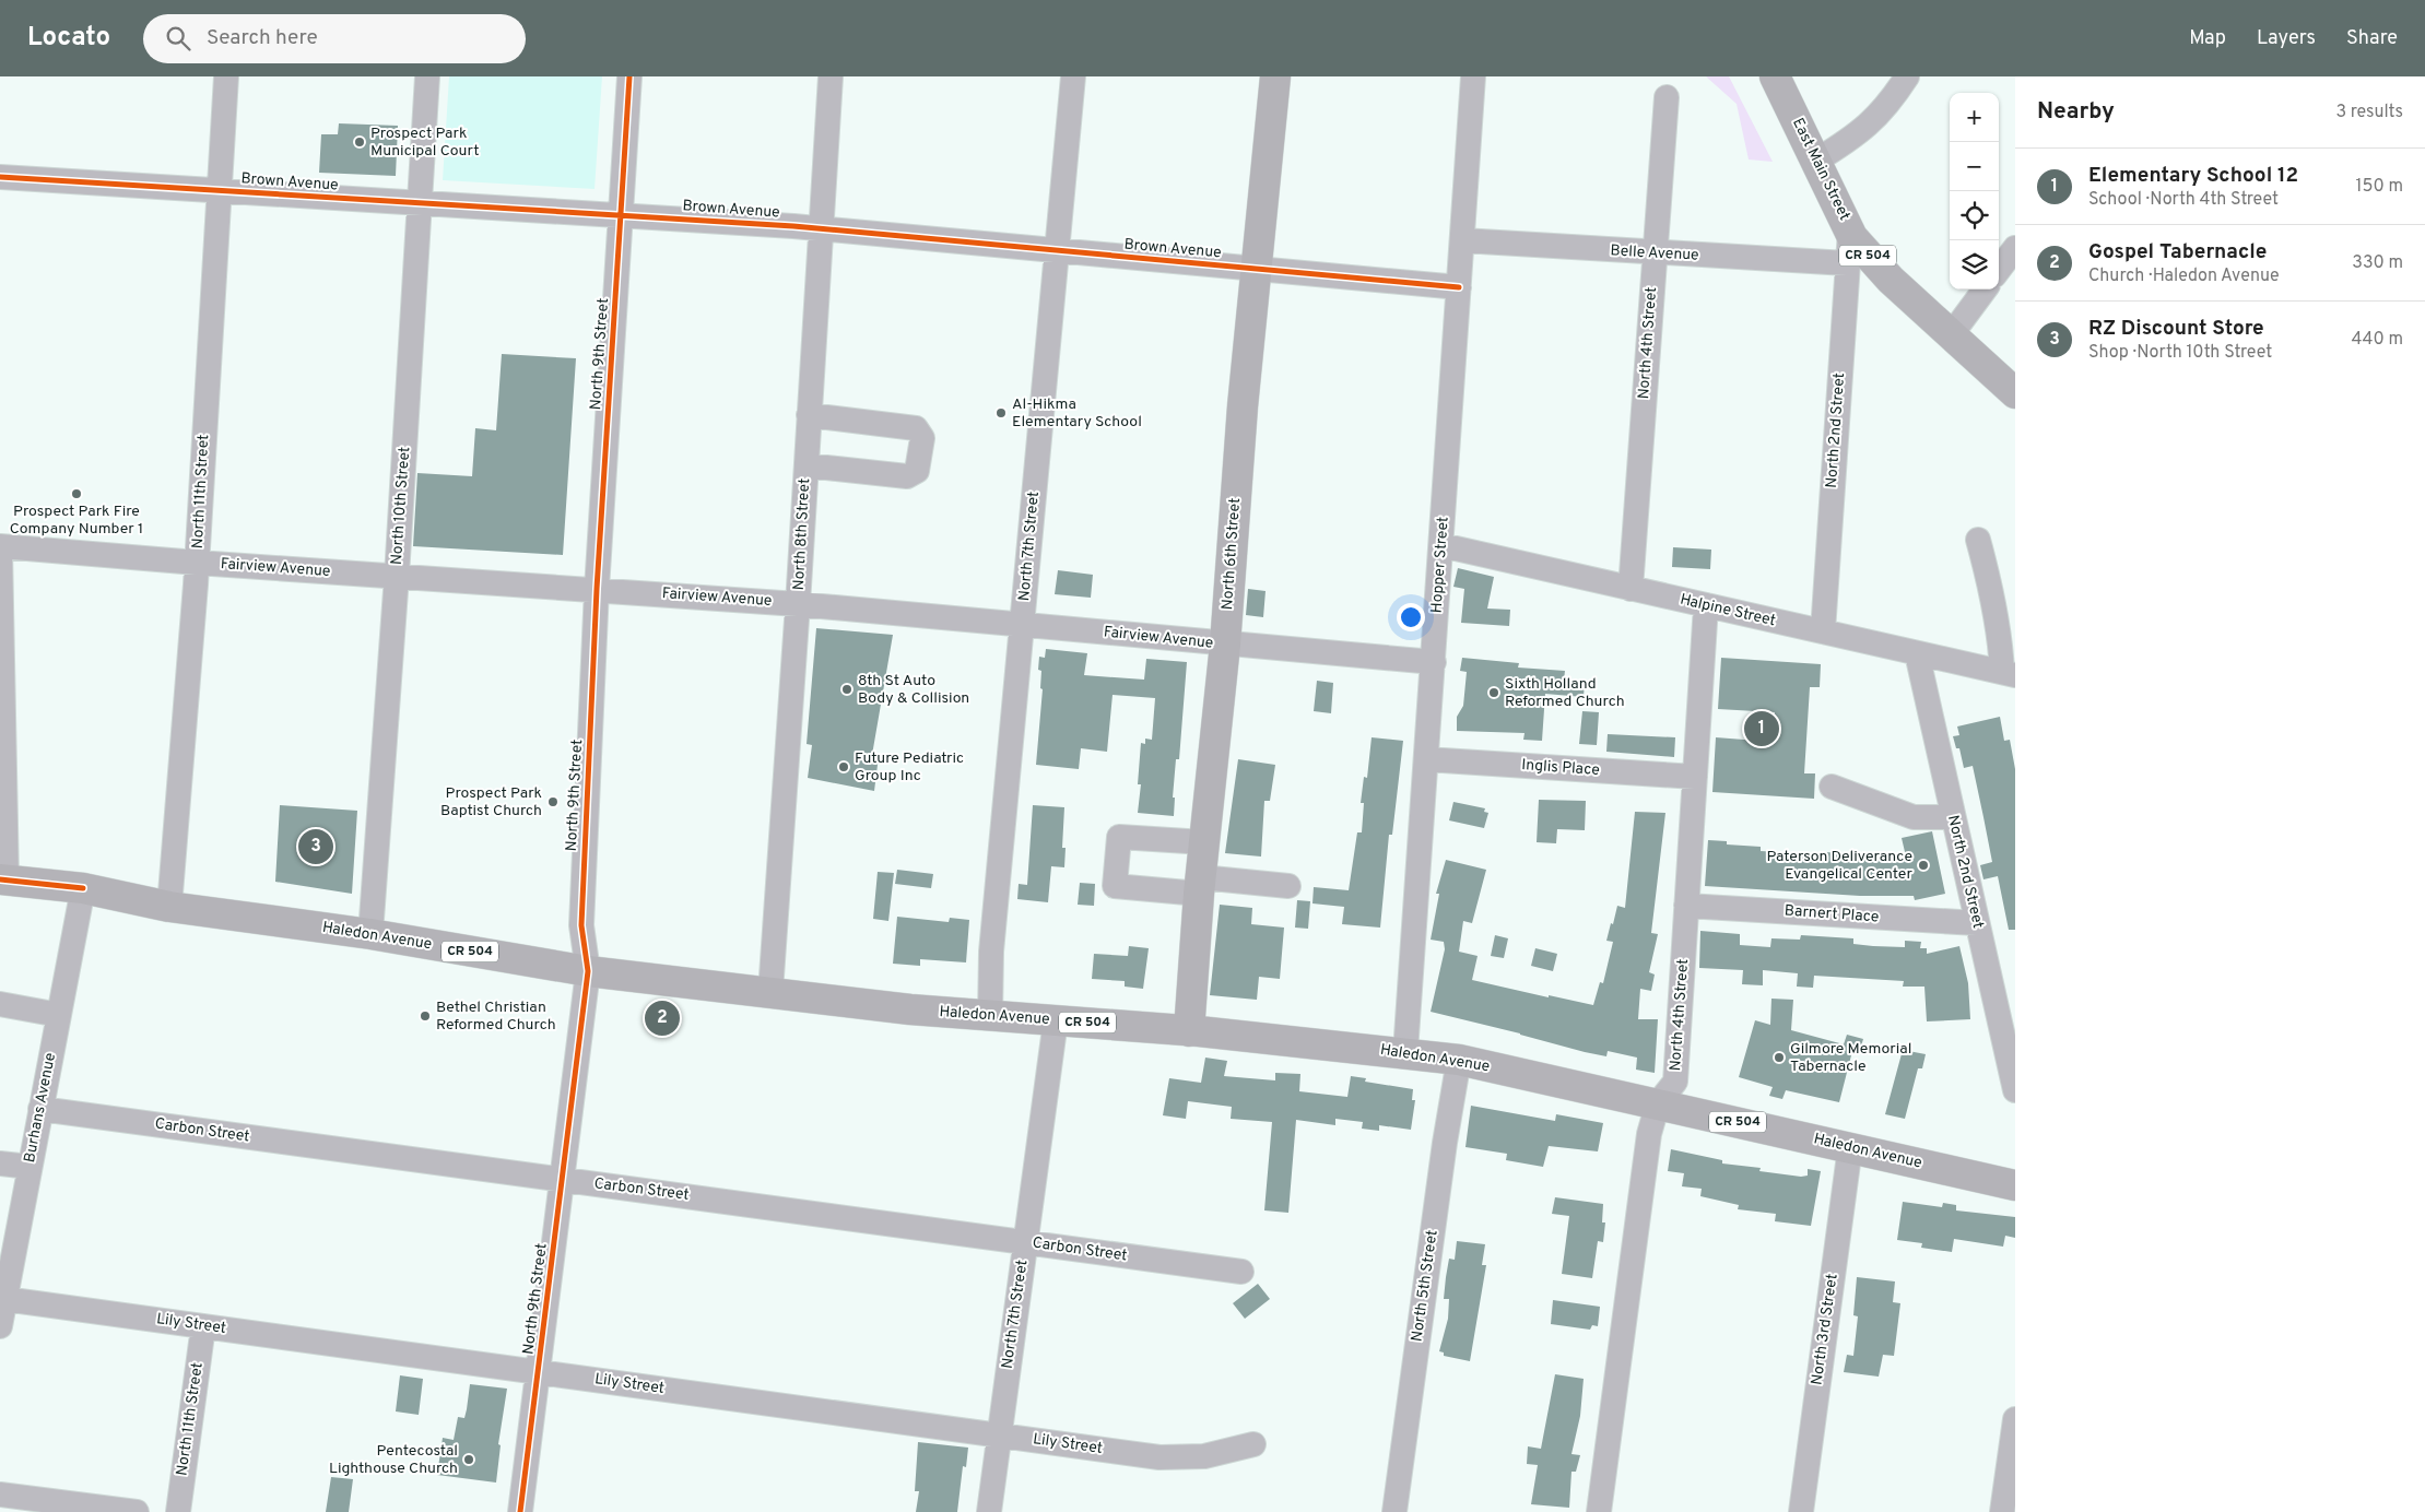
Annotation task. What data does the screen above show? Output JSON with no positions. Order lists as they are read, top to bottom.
{
  "streets": {
    "main road": [
      "East Main Street",
      "CR 504",
      "North 6th Street",
      "Haledon Avenue"
    ],
    "street": [
      "Brown Avenue",
      "Belle Avenue",
      "North 4th Street",
      "North 9th Street",
      "North 2nd Street",
      "North 11th Street",
      "North 10th Street",
      "North 8th Street",
      "North 7th Street",
      "Hopper Street",
      "Fairview Avenue",
      "Halpine Street",
      "Inglis Place",
      "Barnert Place",
      "Burhans Avenue",
      "Carbon Street",
      "North 5th Street",
      "Lily Street",
      "North 3rd Street"
    ]
  },
  "crossings": [
    ["East Main Street", "North 2nd Street"],
    ["Brown Avenue", "North 9th Street"],
    ["Brown Avenue", "North 11th Street"],
    ["Brown Avenue", "North 10th Street"],
    ["Brown Avenue", "North 8th Street"],
    ["Brown Avenue", "North 7th Street"],
    ["Brown Avenue", "North 6th Street"],
    ["Brown Avenue", "Hopper Street"],
    ["Belle Avenue", "North 4th Street"],
    ["Belle Avenue", "North 2nd Street"],
    ["Belle Avenue", "Hopper Street"],
    ["North 4th Street", "Halpine Street"],
    ["North 4th Street", "Inglis Place"],
    ["North 4th Street", "Barnert Place"],
    ["North 4th Street", "Haledon Avenue"],
    ["North 9th Street", "Fairview Avenue"],
    ["North 9th Street", "Haledon Avenue"],
    ["North 9th Street", "Carbon Street"],
    ["North 9th Street", "Lily Street"],
    ["North 2nd Street", "Halpine Street"],
    ["North 2nd Street", "Barnert Place"],
    ["North 11th Street", "Fairview Avenue"],
    ["North 11th Street", "Haledon Avenue"],
    ["North 11th Street", "Lily Street"],
    ["North 10th Street", "Fairview Avenue"],
    ["North 10th Street", "Haledon Avenue"],
    ["North 8th Street", "Fairview Avenue"],
    ["North 8th Street", "Haledon Avenue"],
    ["North 7th Street", "Fairview Avenue"],
    ["North 7th Street", "Haledon Avenue"],
    ["North 7th Street", "Carbon Street"],
    ["North 7th Street", "Lily Street"],
    ["North 6th Street", "Fairview Avenue"],
    ["North 6th Street", "Haledon Avenue"],
    ["Hopper Street", "Fairview Avenue"],
    ["Hopper Street", "Halpine Street"],
    ["Hopper Street", "Inglis Place"],
    ["Hopper Street", "Haledon Avenue"],
    ["Haledon Avenue", "Burhans Avenue"],
    ["Haledon Avenue", "North 5th Street"],
    ["Haledon Avenue", "North 3rd Street"],
    ["Burhans Avenue", "Carbon Street"],
    ["Burhans Avenue", "Lily Street"]
  ],
  "places": [
    "Prospect Park Municipal Court",
    "Al-Hikma Elementary School",
    "Prospect Park Fire Company Number 1",
    "8th St Auto Body & Collision",
    "Sixth Holland Reformed Church",
    "Future Pediatric Group Inc",
    "Prospect Park Baptist Church",
    "Paterson Deliverance Evangelical Center",
    "Bethel Christian Reformed Church",
    "Gilmore Memorial Tabernacle",
    "Pentecostal Lighthouse Church"
  ],
  "page": {
    "header": "Locato",
    "search": "Search here",
    "nav": ["Map", "Layers", "Share"],
    "heading": ["Nearby", "3 results"],
    "map_buttons": ["+", "−"],
    "list": [
      {
        "mark": "1",
        "name": "Elementary School 12",
        "note": "School · North 4th Street",
        "value": "150 m"
      },
      {
        "mark": "2",
        "name": "Gospel Tabernacle",
        "note": "Church · Haledon Avenue",
        "value": "330 m"
      },
      {
        "mark": "3",
        "name": "RZ Discount Store",
        "note": "Shop · North 10th Street",
        "value": "440 m"
      }
    ],
    "pins": ["1", "3", "2"]
  }
}
